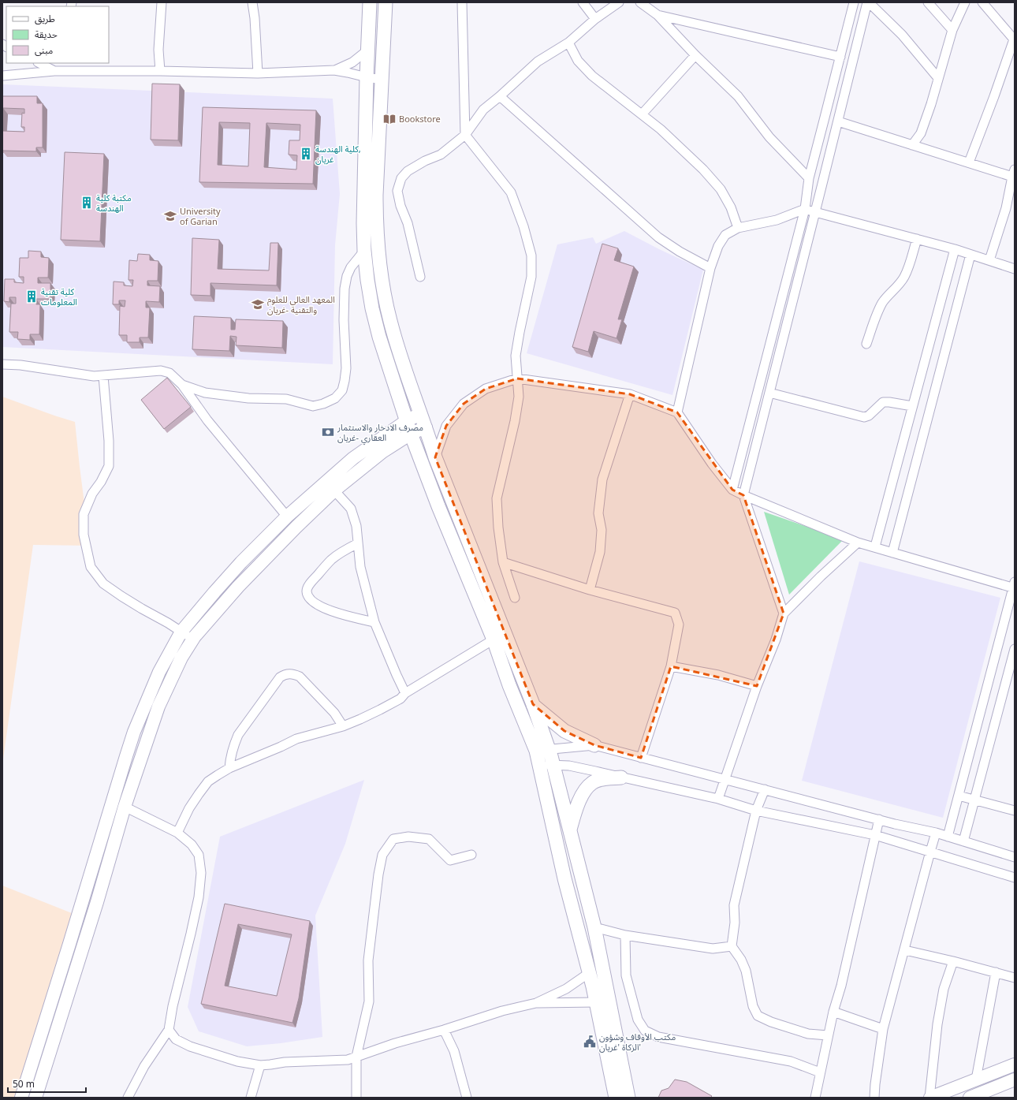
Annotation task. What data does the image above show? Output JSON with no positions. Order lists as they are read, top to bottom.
{
  "places": {
    "library": ["Bookstore"],
    "building": ["كلية الهندسة, غريان", "مكتبة كلية الهندسة", "كلية تقنية المعلومات"],
    "school or university": ["University of Garian", "المعهد العالي للعلوم والتقنية -غريان"],
    "bank": ["مصرف الادخار والاستثمار العقاري -غريان"],
    "public building": ["مكتب الأوقاف وشؤون الزكاة 'غريان'"]
  },
  "legend": ["طريق", "حديقة", "مبنى"],
  "scale_bar": "50 m"
}
